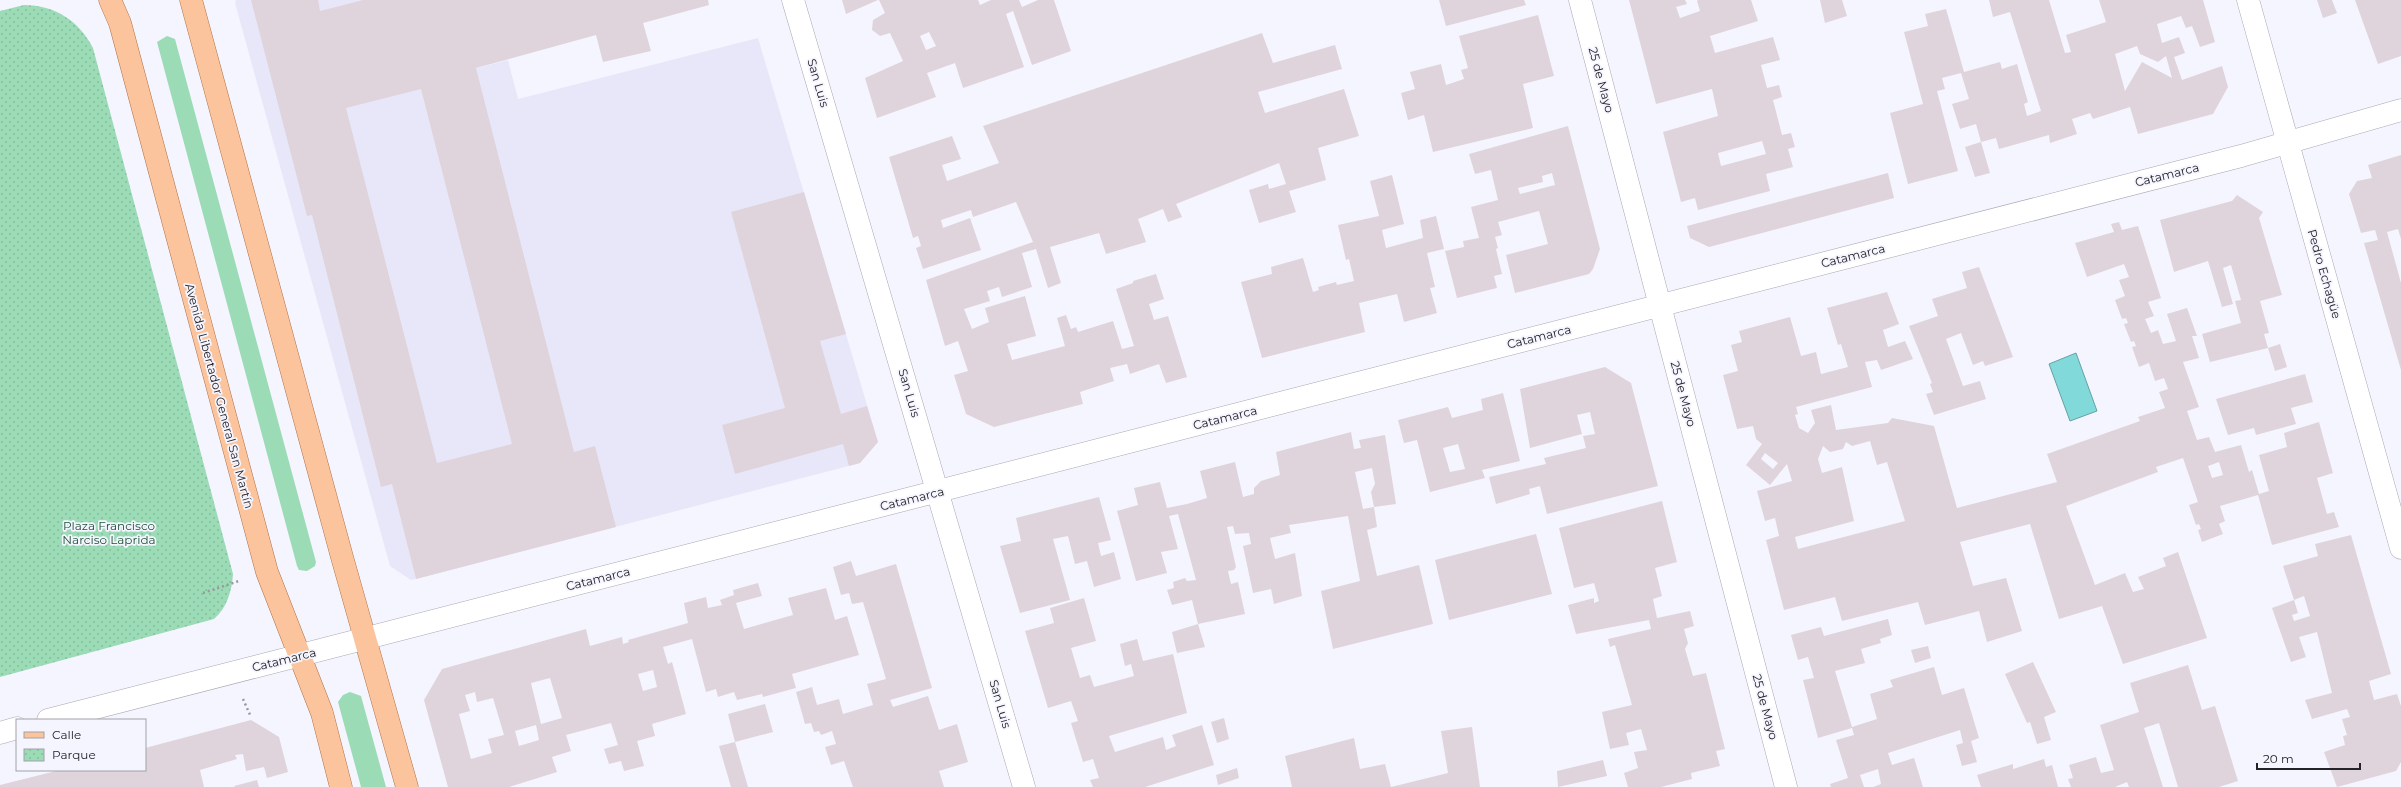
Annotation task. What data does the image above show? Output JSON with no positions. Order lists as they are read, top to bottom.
{
  "streets": {
    "main road": ["Avenida Libertador General San Martín"],
    "street": [
      "25 de Mayo",
      "San Luis",
      "Catamarca",
      "Pedro Echagüe"
    ]
  },
  "crossings": [
    ["25 de Mayo", "Catamarca"],
    ["San Luis", "Catamarca"],
    ["Catamarca", "Pedro Echagüe"],
    ["Catamarca", "Avenida Libertador General San Martín"]
  ],
  "parks": ["Plaza Francisco Narciso Laprida"],
  "legend": ["Calle", "Parque"],
  "scale_bar": "20 m"
}
